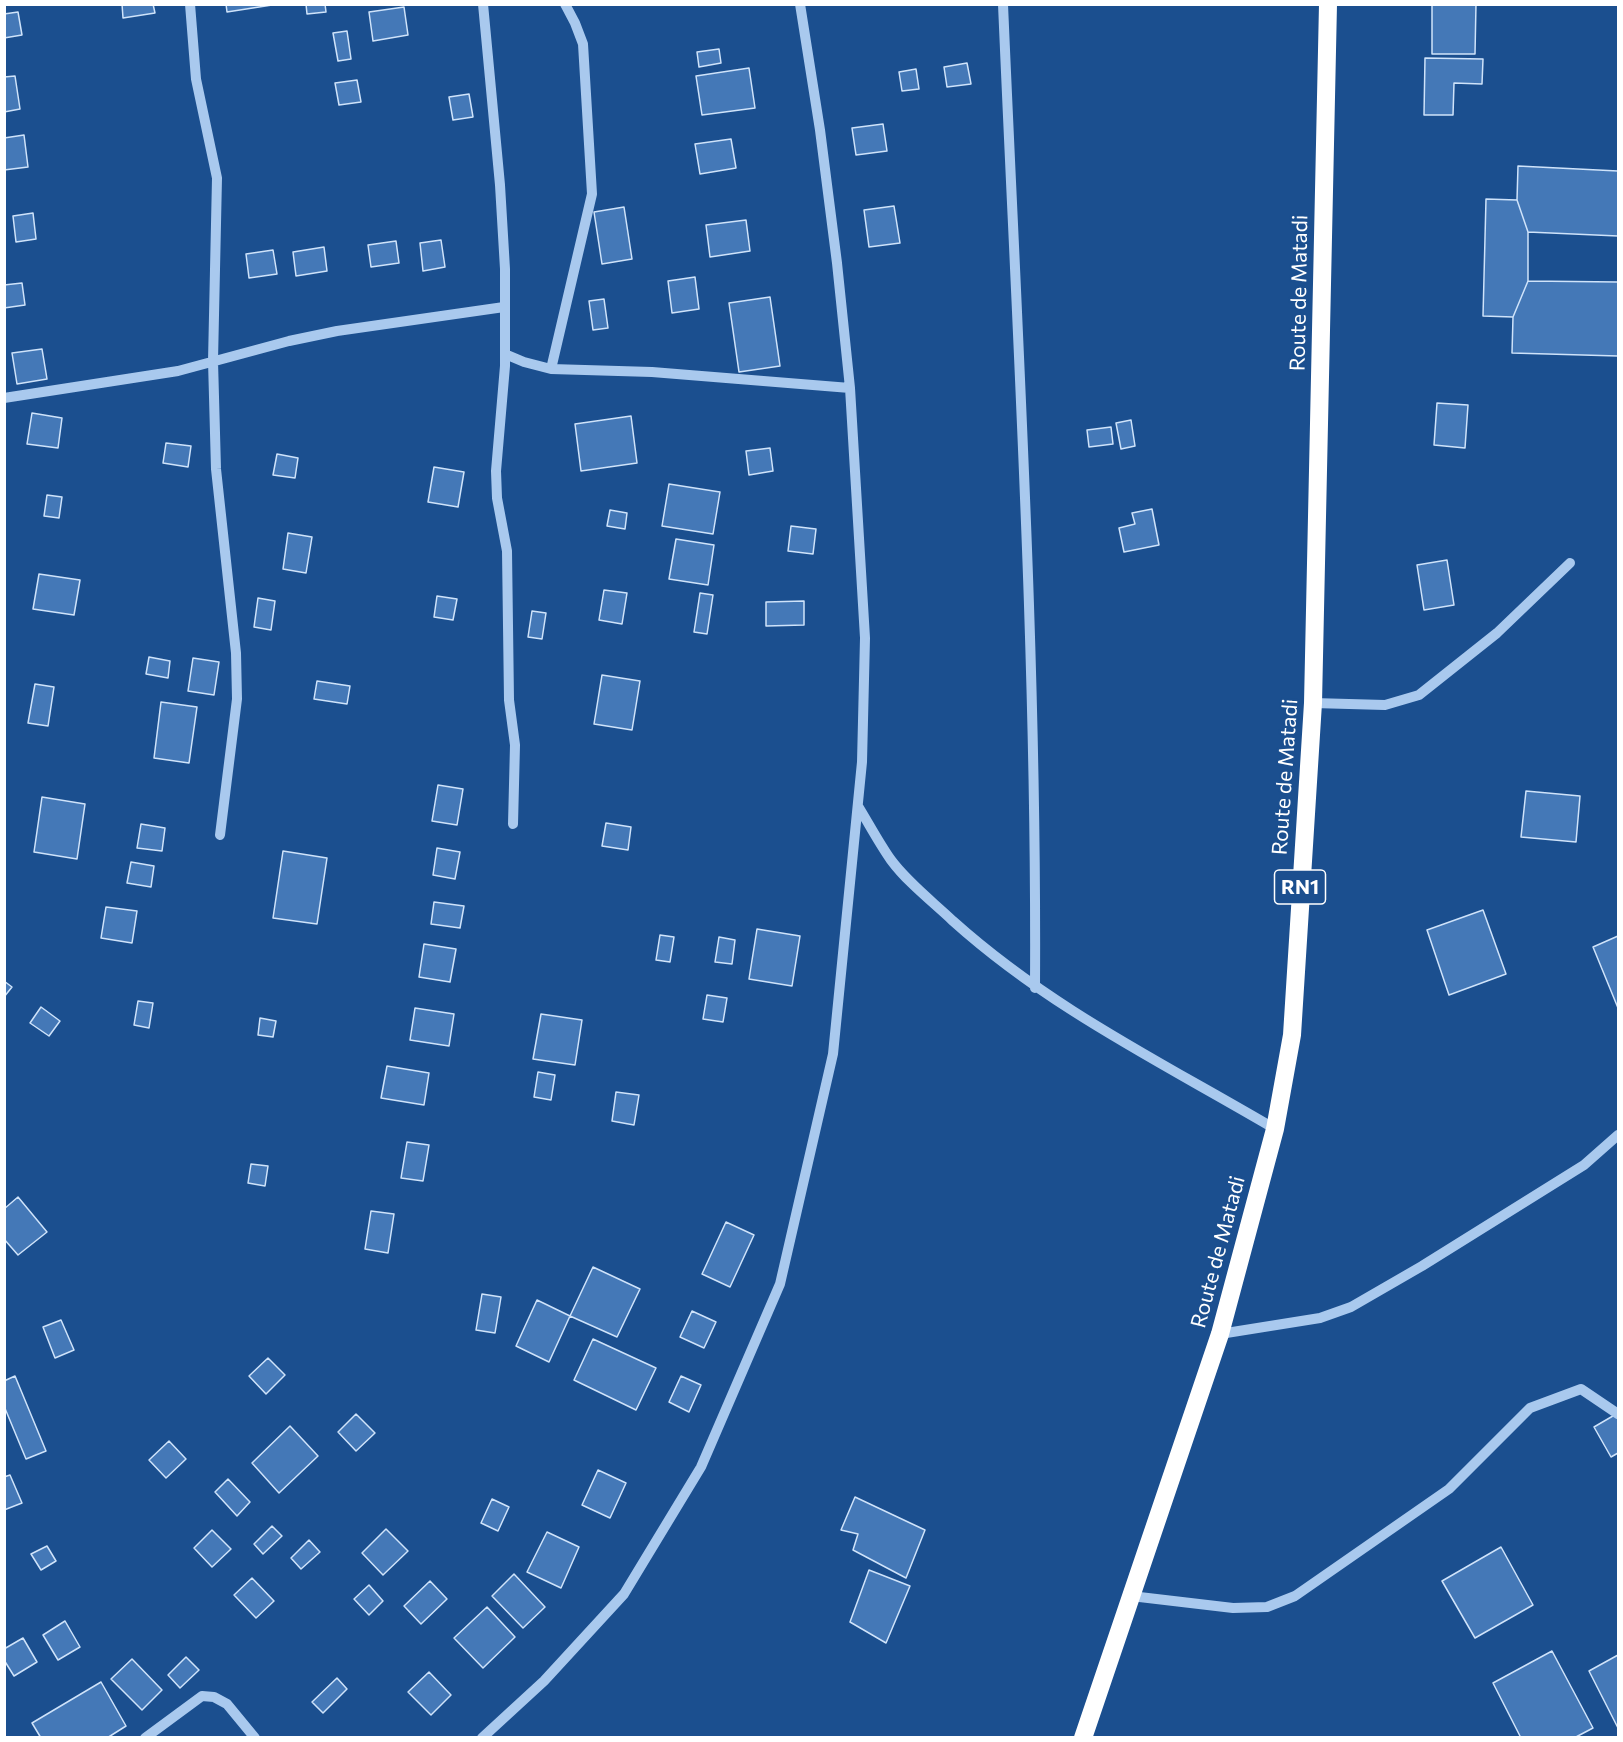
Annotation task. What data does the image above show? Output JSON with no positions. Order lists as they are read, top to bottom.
{
  "streets": {
    "highway": ["Route de Matadi", "RN1"]
  }
}
